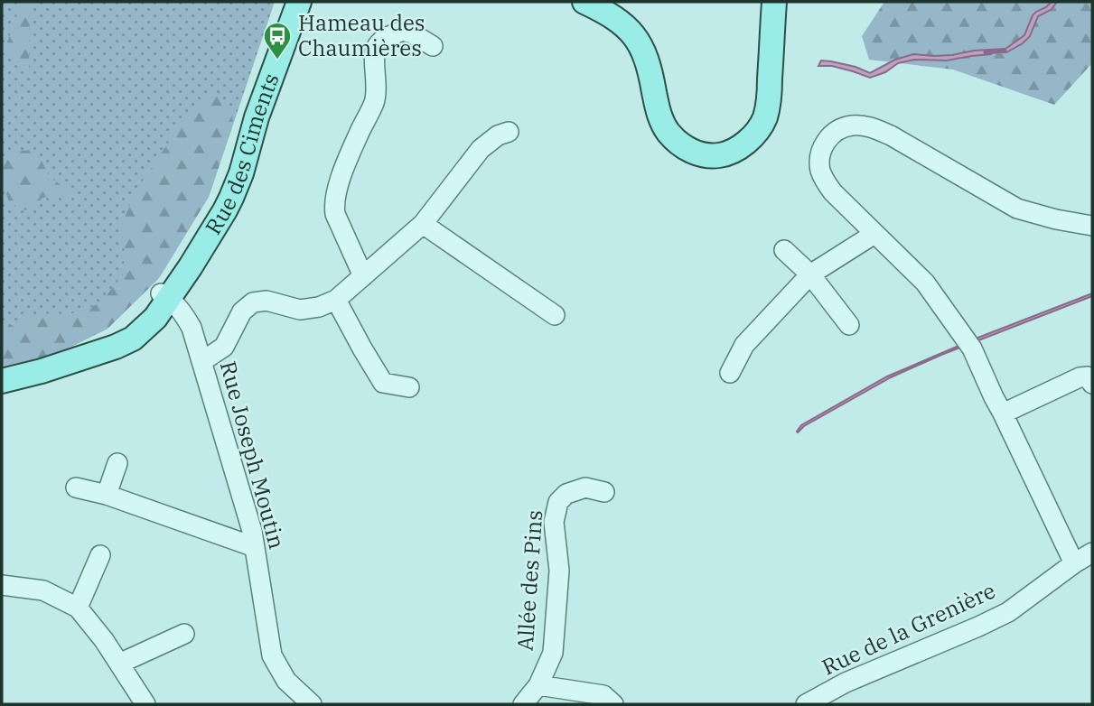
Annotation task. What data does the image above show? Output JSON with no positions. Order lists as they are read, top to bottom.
{
  "streets": {
    "main road": ["Rue des Ciments"],
    "street": ["Rue Joseph Moutin", "Allée des Pins", "Rue de la Grenière"]
  },
  "crossings": [
    ["Rue des Ciments", "Rue Joseph Moutin"]
  ],
  "places": {
    "bus stop": ["Hameau des Chaumières"]
  }
}
